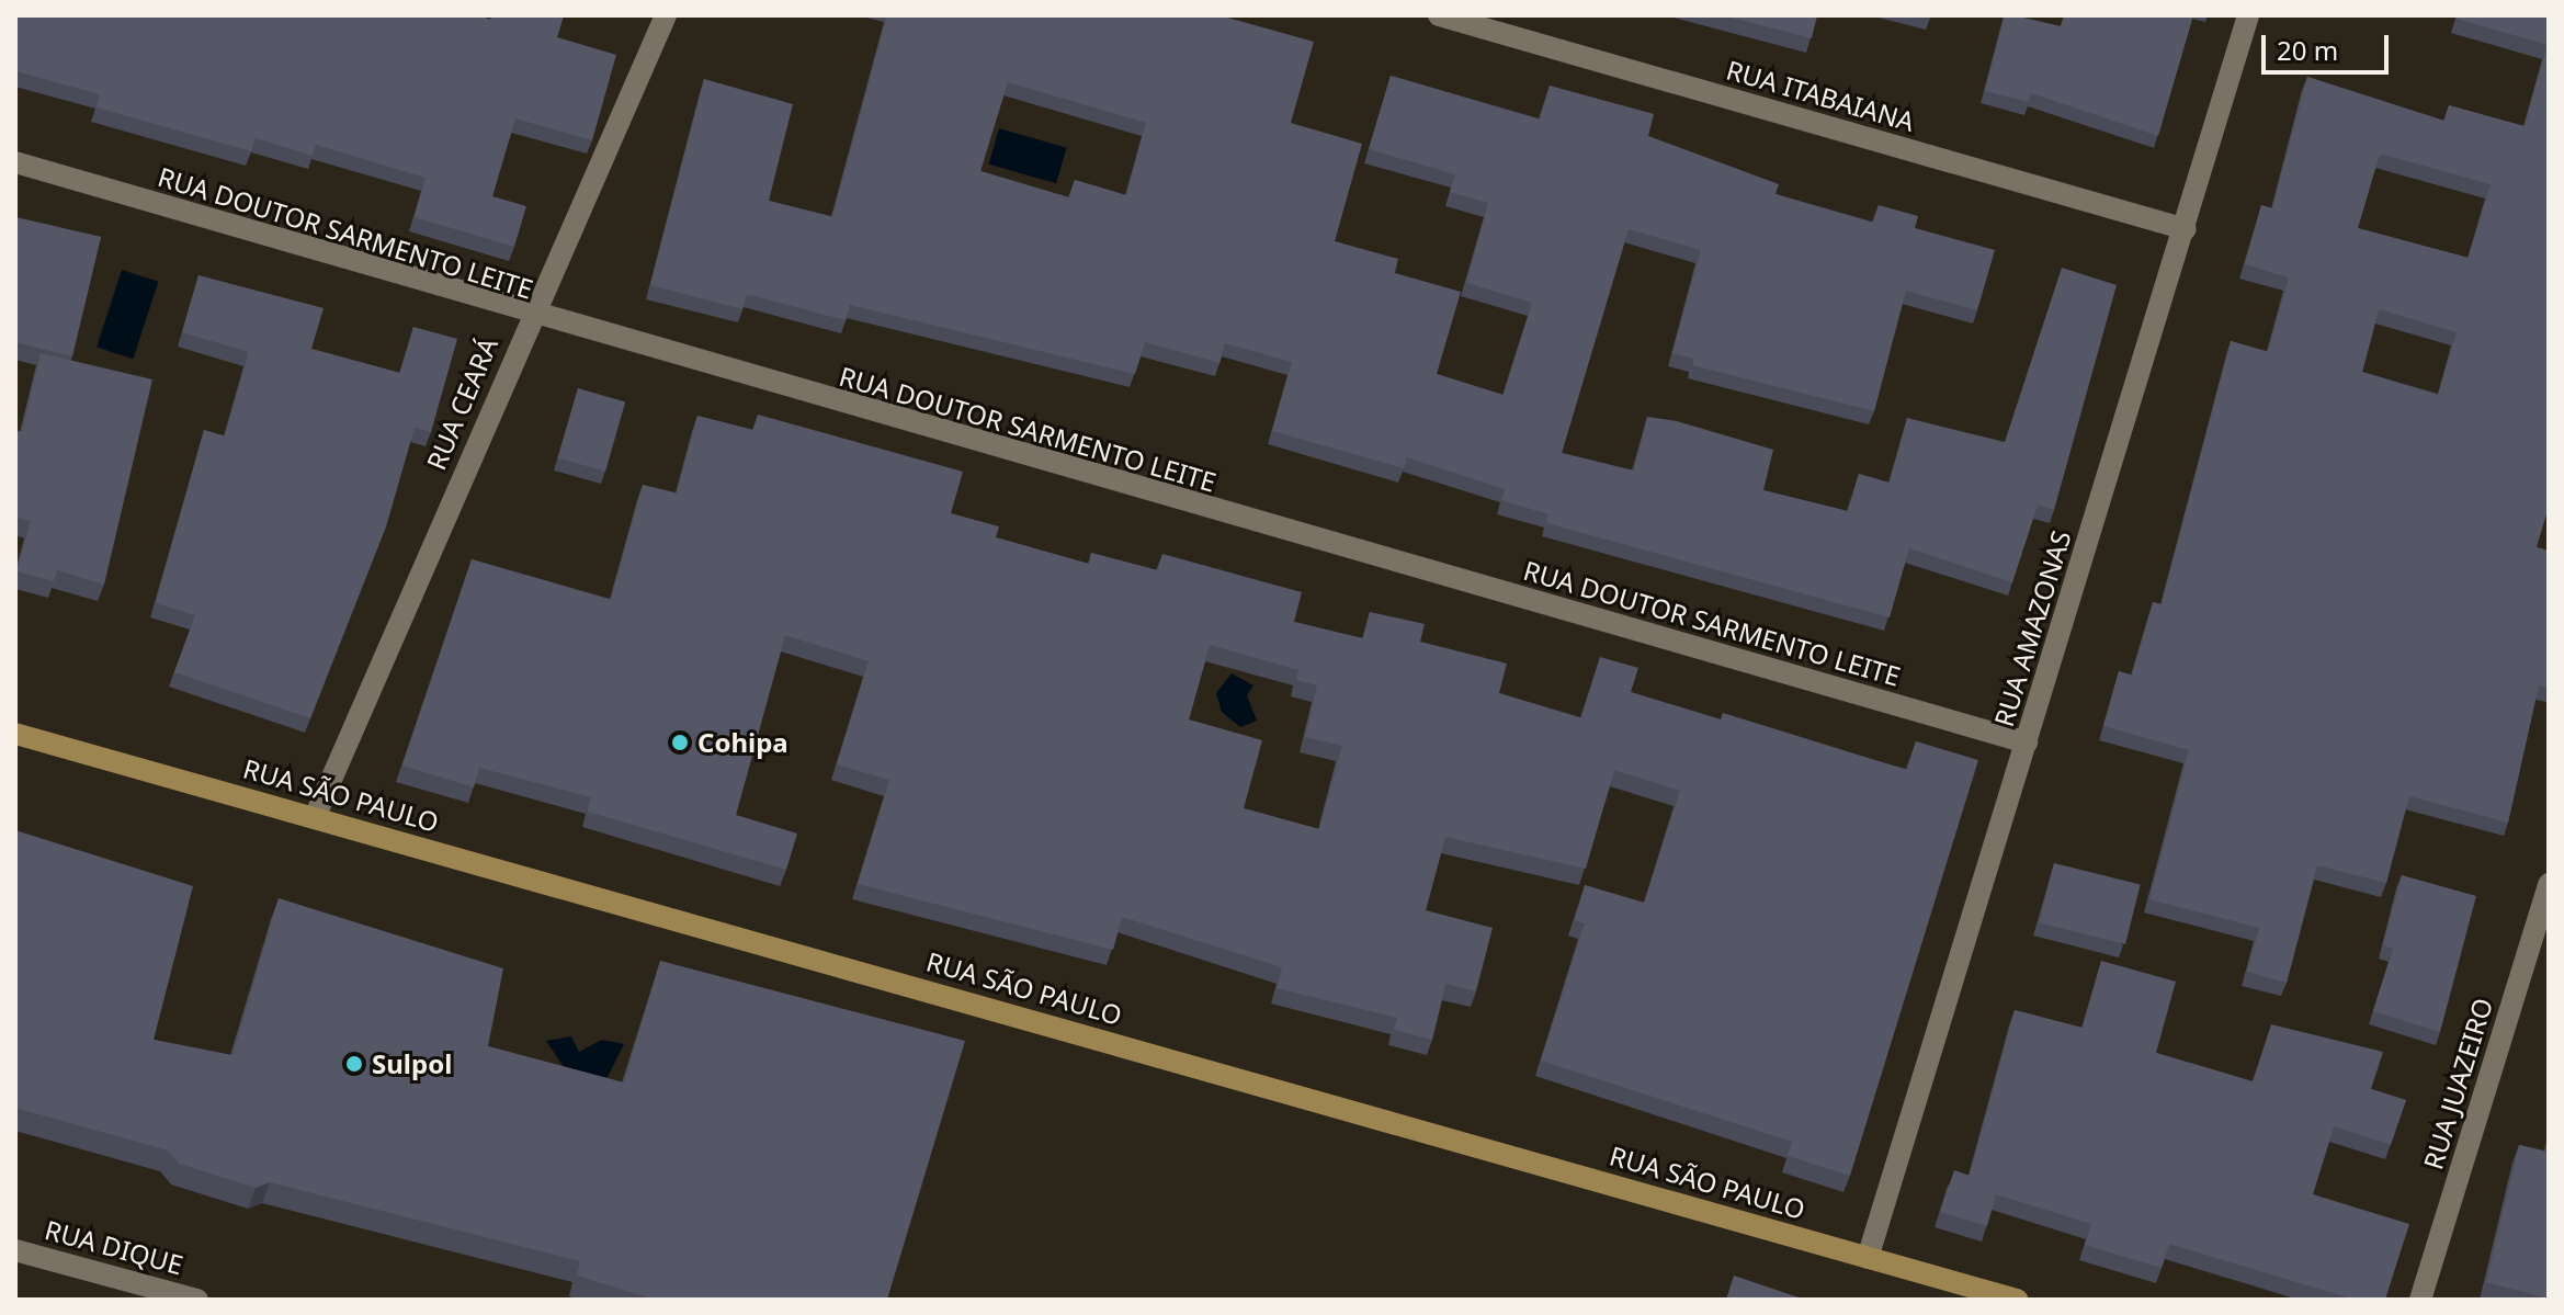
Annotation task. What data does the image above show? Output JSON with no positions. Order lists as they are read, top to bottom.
{
  "streets": {
    "street": [
      "RUA ITABAIANA",
      "RUA DOUTOR SARMENTO LEITE",
      "RUA CEARÁ",
      "RUA AMAZONAS",
      "RUA SÃO PAULO",
      "RUA JUAZEIRO",
      "RUA DIQUE"
    ]
  },
  "crossings": [
    ["RUA ITABAIANA", "RUA AMAZONAS"],
    ["RUA DOUTOR SARMENTO LEITE", "RUA CEARÁ"],
    ["RUA DOUTOR SARMENTO LEITE", "RUA AMAZONAS"],
    ["RUA CEARÁ", "RUA SÃO PAULO"],
    ["RUA AMAZONAS", "RUA SÃO PAULO"]
  ],
  "places": ["Cohipa", "Sulpol"],
  "scale_bar": "20 m"
}
